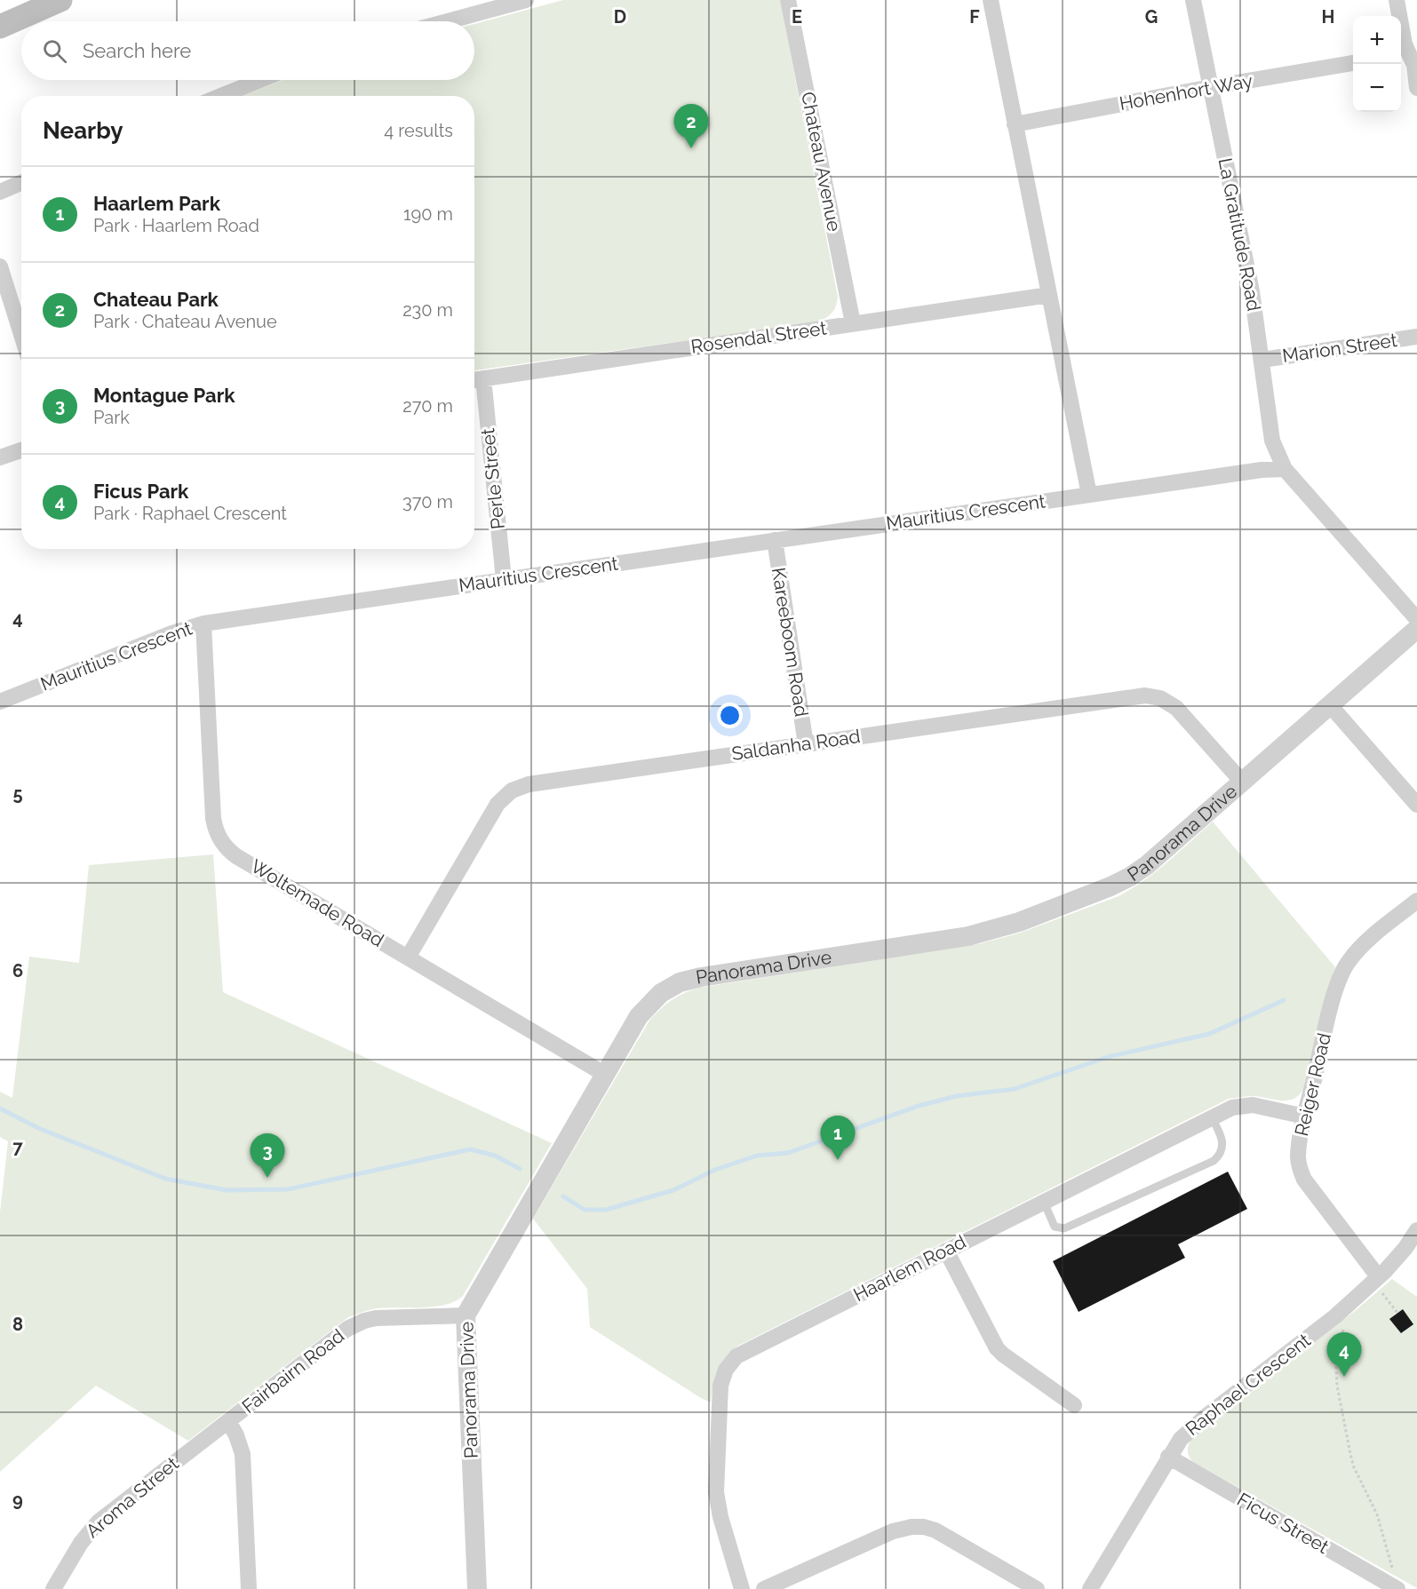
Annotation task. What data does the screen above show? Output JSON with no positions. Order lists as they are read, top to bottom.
{
  "streets": {
    "street": [
      "Hohenhort Way",
      "Chateau Avenue",
      "La Gratitude Road",
      "Rosendal Street",
      "Marion Street",
      "Perle Street",
      "Mauritius Crescent",
      "Kareeboom Road",
      "Saldanha Road",
      "Panorama Drive",
      "Woltemade Road",
      "Reiger Road",
      "Haarlem Road",
      "Fairbairn Road",
      "Raphael Crescent",
      "Aroma Street",
      "Ficus Street"
    ]
  },
  "crossings": [
    ["Hohenhort Way", "La Gratitude Road"],
    ["Chateau Avenue", "Rosendal Street"],
    ["La Gratitude Road", "Marion Street"],
    ["La Gratitude Road", "Mauritius Crescent"],
    ["Rosendal Street", "Perle Street"],
    ["Perle Street", "Mauritius Crescent"],
    ["Mauritius Crescent", "Kareeboom Road"],
    ["Mauritius Crescent", "Woltemade Road"],
    ["Kareeboom Road", "Saldanha Road"],
    ["Saldanha Road", "Panorama Drive"],
    ["Saldanha Road", "Woltemade Road"],
    ["Panorama Drive", "Woltemade Road"],
    ["Panorama Drive", "Fairbairn Road"],
    ["Reiger Road", "Haarlem Road"],
    ["Reiger Road", "Raphael Crescent"],
    ["Fairbairn Road", "Aroma Street"],
    ["Raphael Crescent", "Ficus Street"]
  ],
  "page": {
    "map_buttons": ["+", "−"],
    "search": "Search here",
    "heading": ["Nearby", "4 results"],
    "pins": [
      "2",
      "1",
      "3",
      "4"
    ],
    "list": [
      {
        "mark": "1",
        "name": "Haarlem Park",
        "note": "Park · Haarlem Road",
        "value": "190 m"
      },
      {
        "mark": "2",
        "name": "Chateau Park",
        "note": "Park · Chateau Avenue",
        "value": "230 m"
      },
      {
        "mark": "3",
        "name": "Montague Park",
        "note": "Park",
        "value": "270 m"
      },
      {
        "mark": "4",
        "name": "Ficus Park",
        "note": "Park · Raphael Crescent",
        "value": "370 m"
      }
    ]
  },
  "grid": {
    "columns": [
      "D",
      "E",
      "F",
      "G",
      "H"
    ],
    "rows": [
      "4",
      "5",
      "6",
      "7",
      "8",
      "9"
    ]
  }
}
